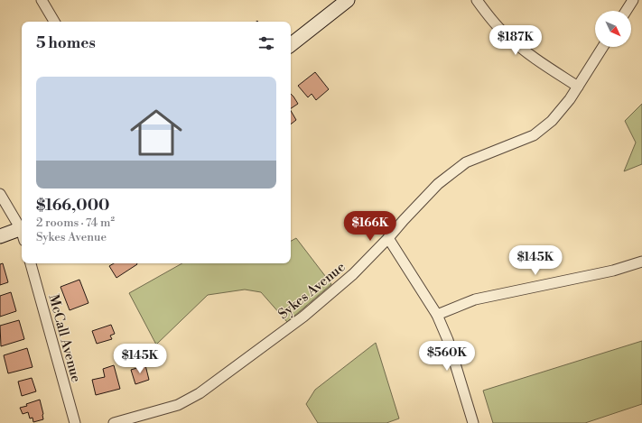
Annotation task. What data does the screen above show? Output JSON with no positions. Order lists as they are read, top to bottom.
{
  "streets": {
    "street": ["Sykes Avenue", "McCall Avenue"]
  },
  "north": "bottom right",
  "page": {
    "heading": "5 homes",
    "price": [
      "$187K",
      "$166K",
      "$145K",
      "$560K",
      "$145K"
    ],
    "list": [
      {
        "name": "$166,000",
        "note": "2 rooms · 74 m² · Sykes Avenue"
      }
    ]
  }
}
